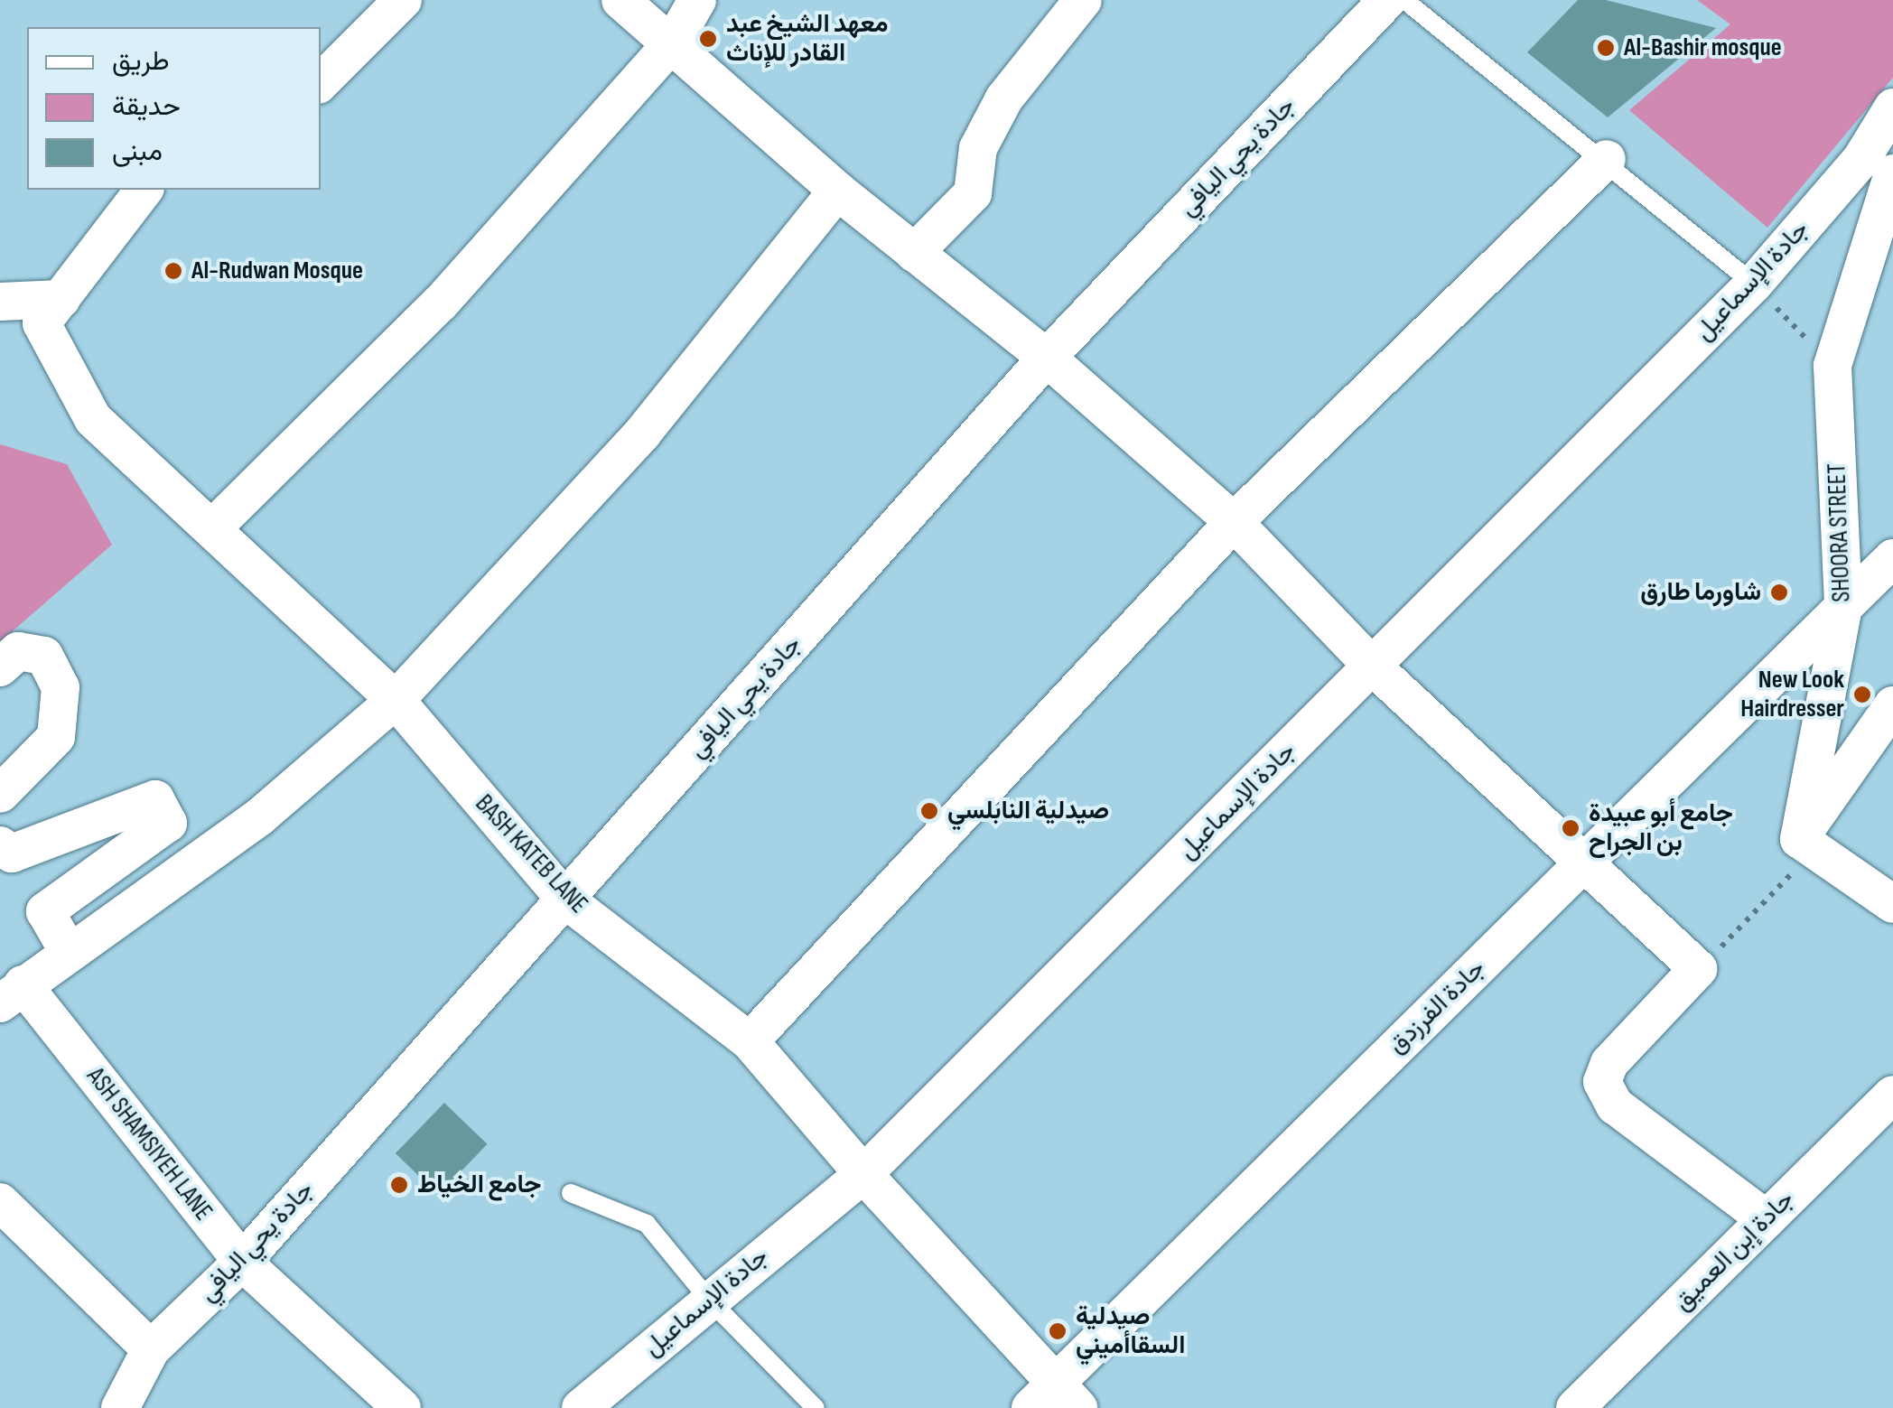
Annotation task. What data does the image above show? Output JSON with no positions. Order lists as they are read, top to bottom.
{
  "streets": {
    "street": [
      "جادة يحي اليافي",
      "جادة الإسماعيل",
      "SHOORA STREET",
      "BASH KATEB LANE",
      "جادة الفرزدق",
      "ASH SHAMSIYEH LANE",
      "جادة إبن العميق"
    ]
  },
  "crossings": [
    ["جادة يحي اليافي", "BASH KATEB LANE"],
    ["جادة يحي اليافي", "ASH SHAMSIYEH LANE"],
    ["جادة الإسماعيل", "SHOORA STREET"],
    ["جادة الإسماعيل", "BASH KATEB LANE"],
    ["SHOORA STREET", "جادة الفرزدق"],
    ["BASH KATEB LANE", "جادة الفرزدق"]
  ],
  "places": [
    "معهد الشيخ عبد القادر للإناث",
    "Al-Bashir mosque",
    "Al-Rudwan Mosque",
    "شاورما طارق",
    "New Look Hairdresser",
    "صيدلية النابلسي",
    "جامع أبو عبيدة بن الجراح",
    "جامع الخياط",
    "صيدلية السقاأميني"
  ],
  "legend": ["طريق", "حديقة", "مبنى"]
}
